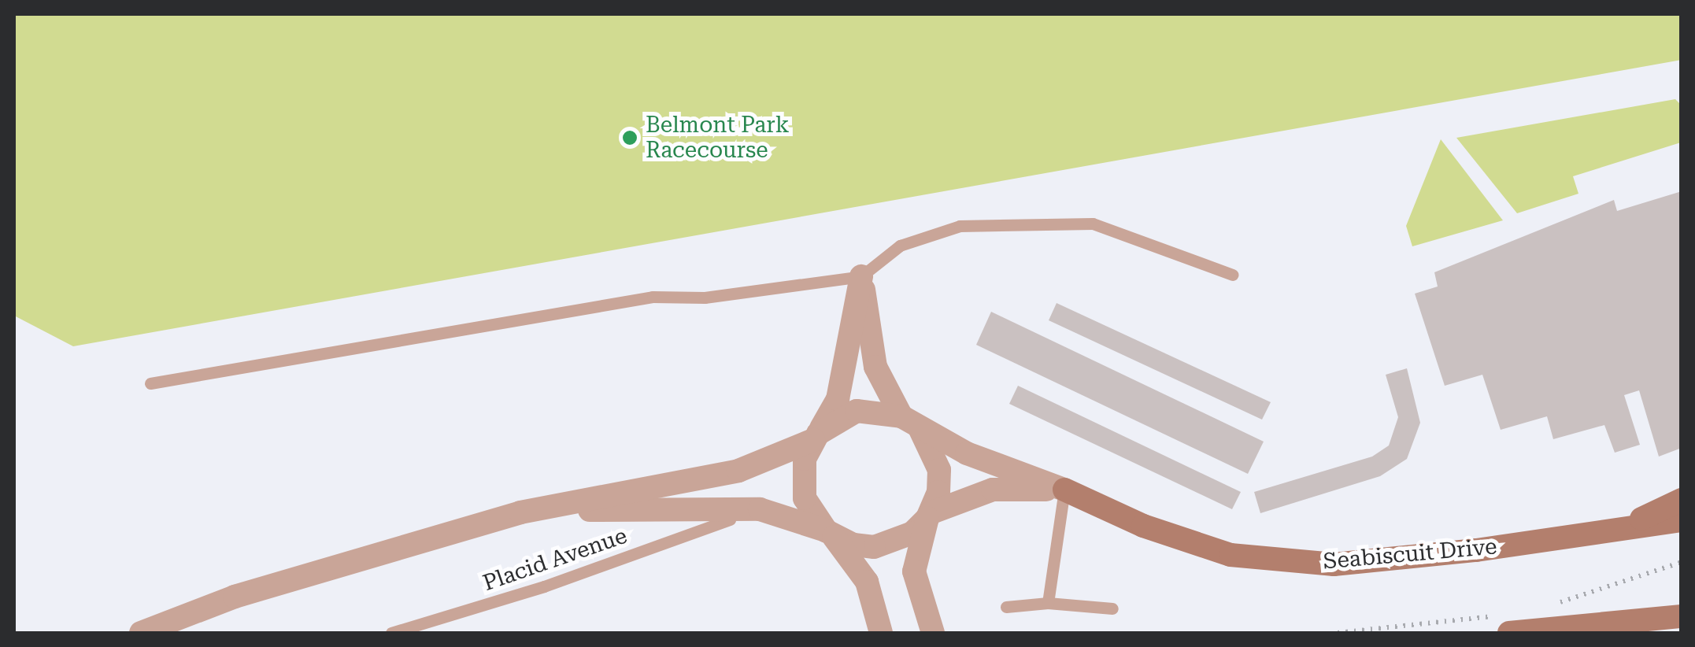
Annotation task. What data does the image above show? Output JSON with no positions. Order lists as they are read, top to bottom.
{
  "streets": {
    "street": ["Seabiscuit Drive"],
    "lane": ["Placid Avenue"]
  },
  "places": ["Belmont Park Racecourse"]
}
